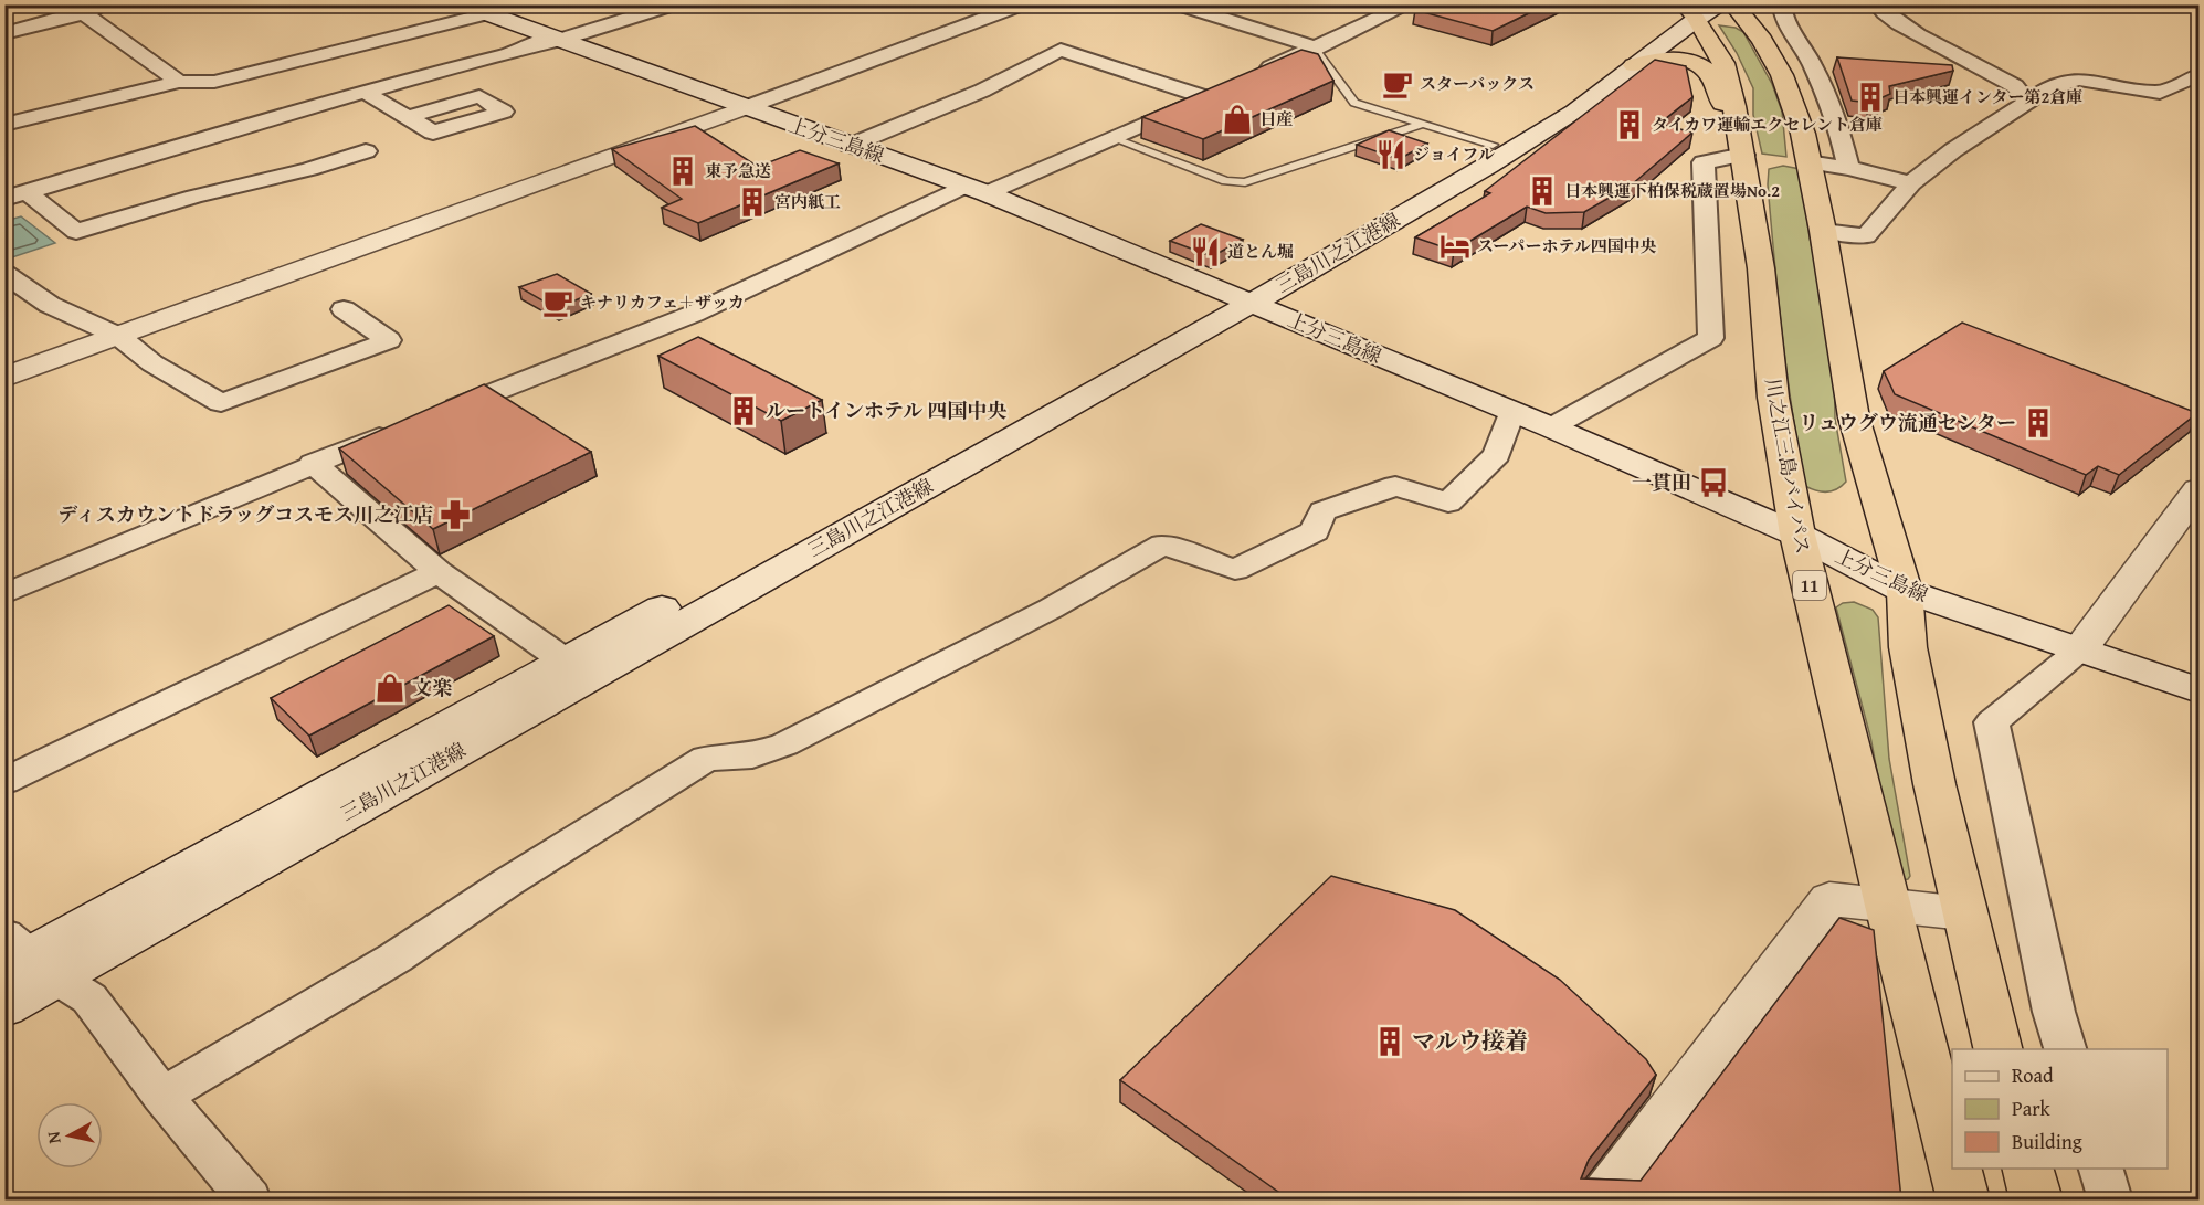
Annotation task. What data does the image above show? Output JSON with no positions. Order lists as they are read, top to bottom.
{
  "streets": {
    "highway": ["川之江三島バイパス", "11"],
    "main road": ["上分三島線", "三島川之江港線"]
  },
  "crossings": [
    ["上分三島線", "三島川之江港線"],
    ["上分三島線", "川之江三島バイパス"],
    ["三島川之江港線", "川之江三島バイパス"]
  ],
  "places": {
    "cafe": ["スターバックス", "キナリカフェ＋ザッカ"],
    "building": [
      "日本興運インター第2倉庫",
      "タイカワ運輸エクセレント倉庫",
      "東予急送",
      "日本興運下柏保税蔵置場No.2",
      "宮内紙工",
      "ルートインホテル 四国中央",
      "リュウグウ流通センター",
      "マルウ接着"
    ],
    "shop": ["日産", "文楽"],
    "restaurant": ["ジョイフル", "道とん堀"],
    "hotel": ["スーパーホテル四国中央"],
    "bus stop": ["一貫田"],
    "pharmacy": ["ディスカウントドラッグコスモス川之江店"]
  },
  "legend": ["Road", "Park", "Building"],
  "north": "left"
}
